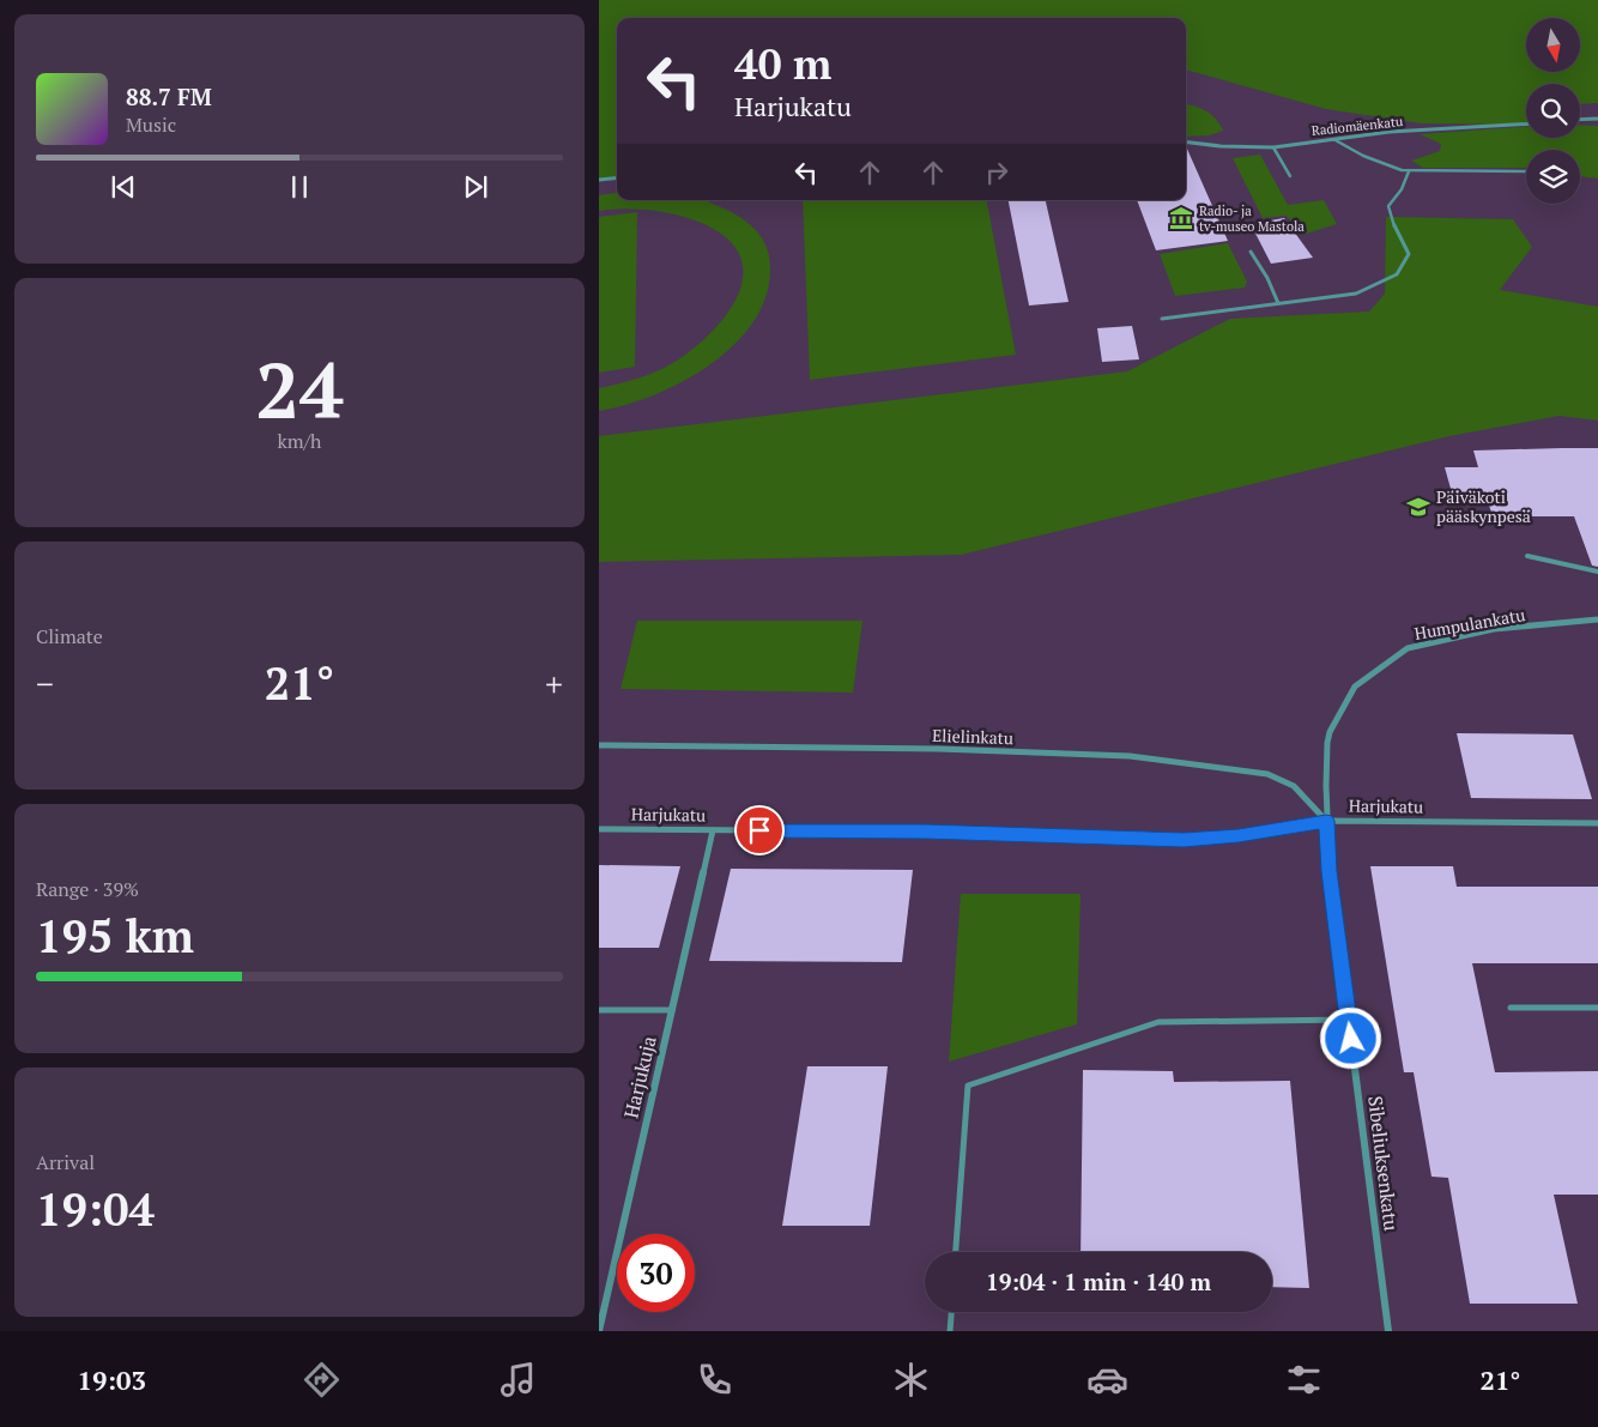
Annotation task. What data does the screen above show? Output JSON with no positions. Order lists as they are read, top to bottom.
{
  "streets": {
    "street": [
      "Radiomäenkatu",
      "Humpulankatu",
      "Elielinkatu",
      "Harjukatu",
      "Harjukuja",
      "Sibeliuksenkatu"
    ]
  },
  "crossings": [
    ["Humpulankatu", "Elielinkatu"],
    ["Humpulankatu", "Harjukatu"],
    ["Humpulankatu", "Sibeliuksenkatu"],
    ["Elielinkatu", "Harjukatu"],
    ["Elielinkatu", "Sibeliuksenkatu"],
    ["Harjukatu", "Harjukuja"],
    ["Harjukatu", "Sibeliuksenkatu"]
  ],
  "places": {
    "museum": ["Radio- ja tv-museo Mastola"],
    "school or university": ["Päiväkoti pääskynpesä"]
  },
  "north": "bottom",
  "page": {
    "turn": ["40 m", "Harjukatu"],
    "song": ["88.7 FM", "Music"],
    "tile": [
      ["24", "km/h"],
      "Climate",
      ["Range · 39%", "195 km"],
      ["Arrival", "19:04"]
    ],
    "heat": ["−", "21°", "+"],
    "limit": "30",
    "trip": "19:04 · 1 min · 140 m",
    "tabs": ["19:03", "21°"]
  }
}
